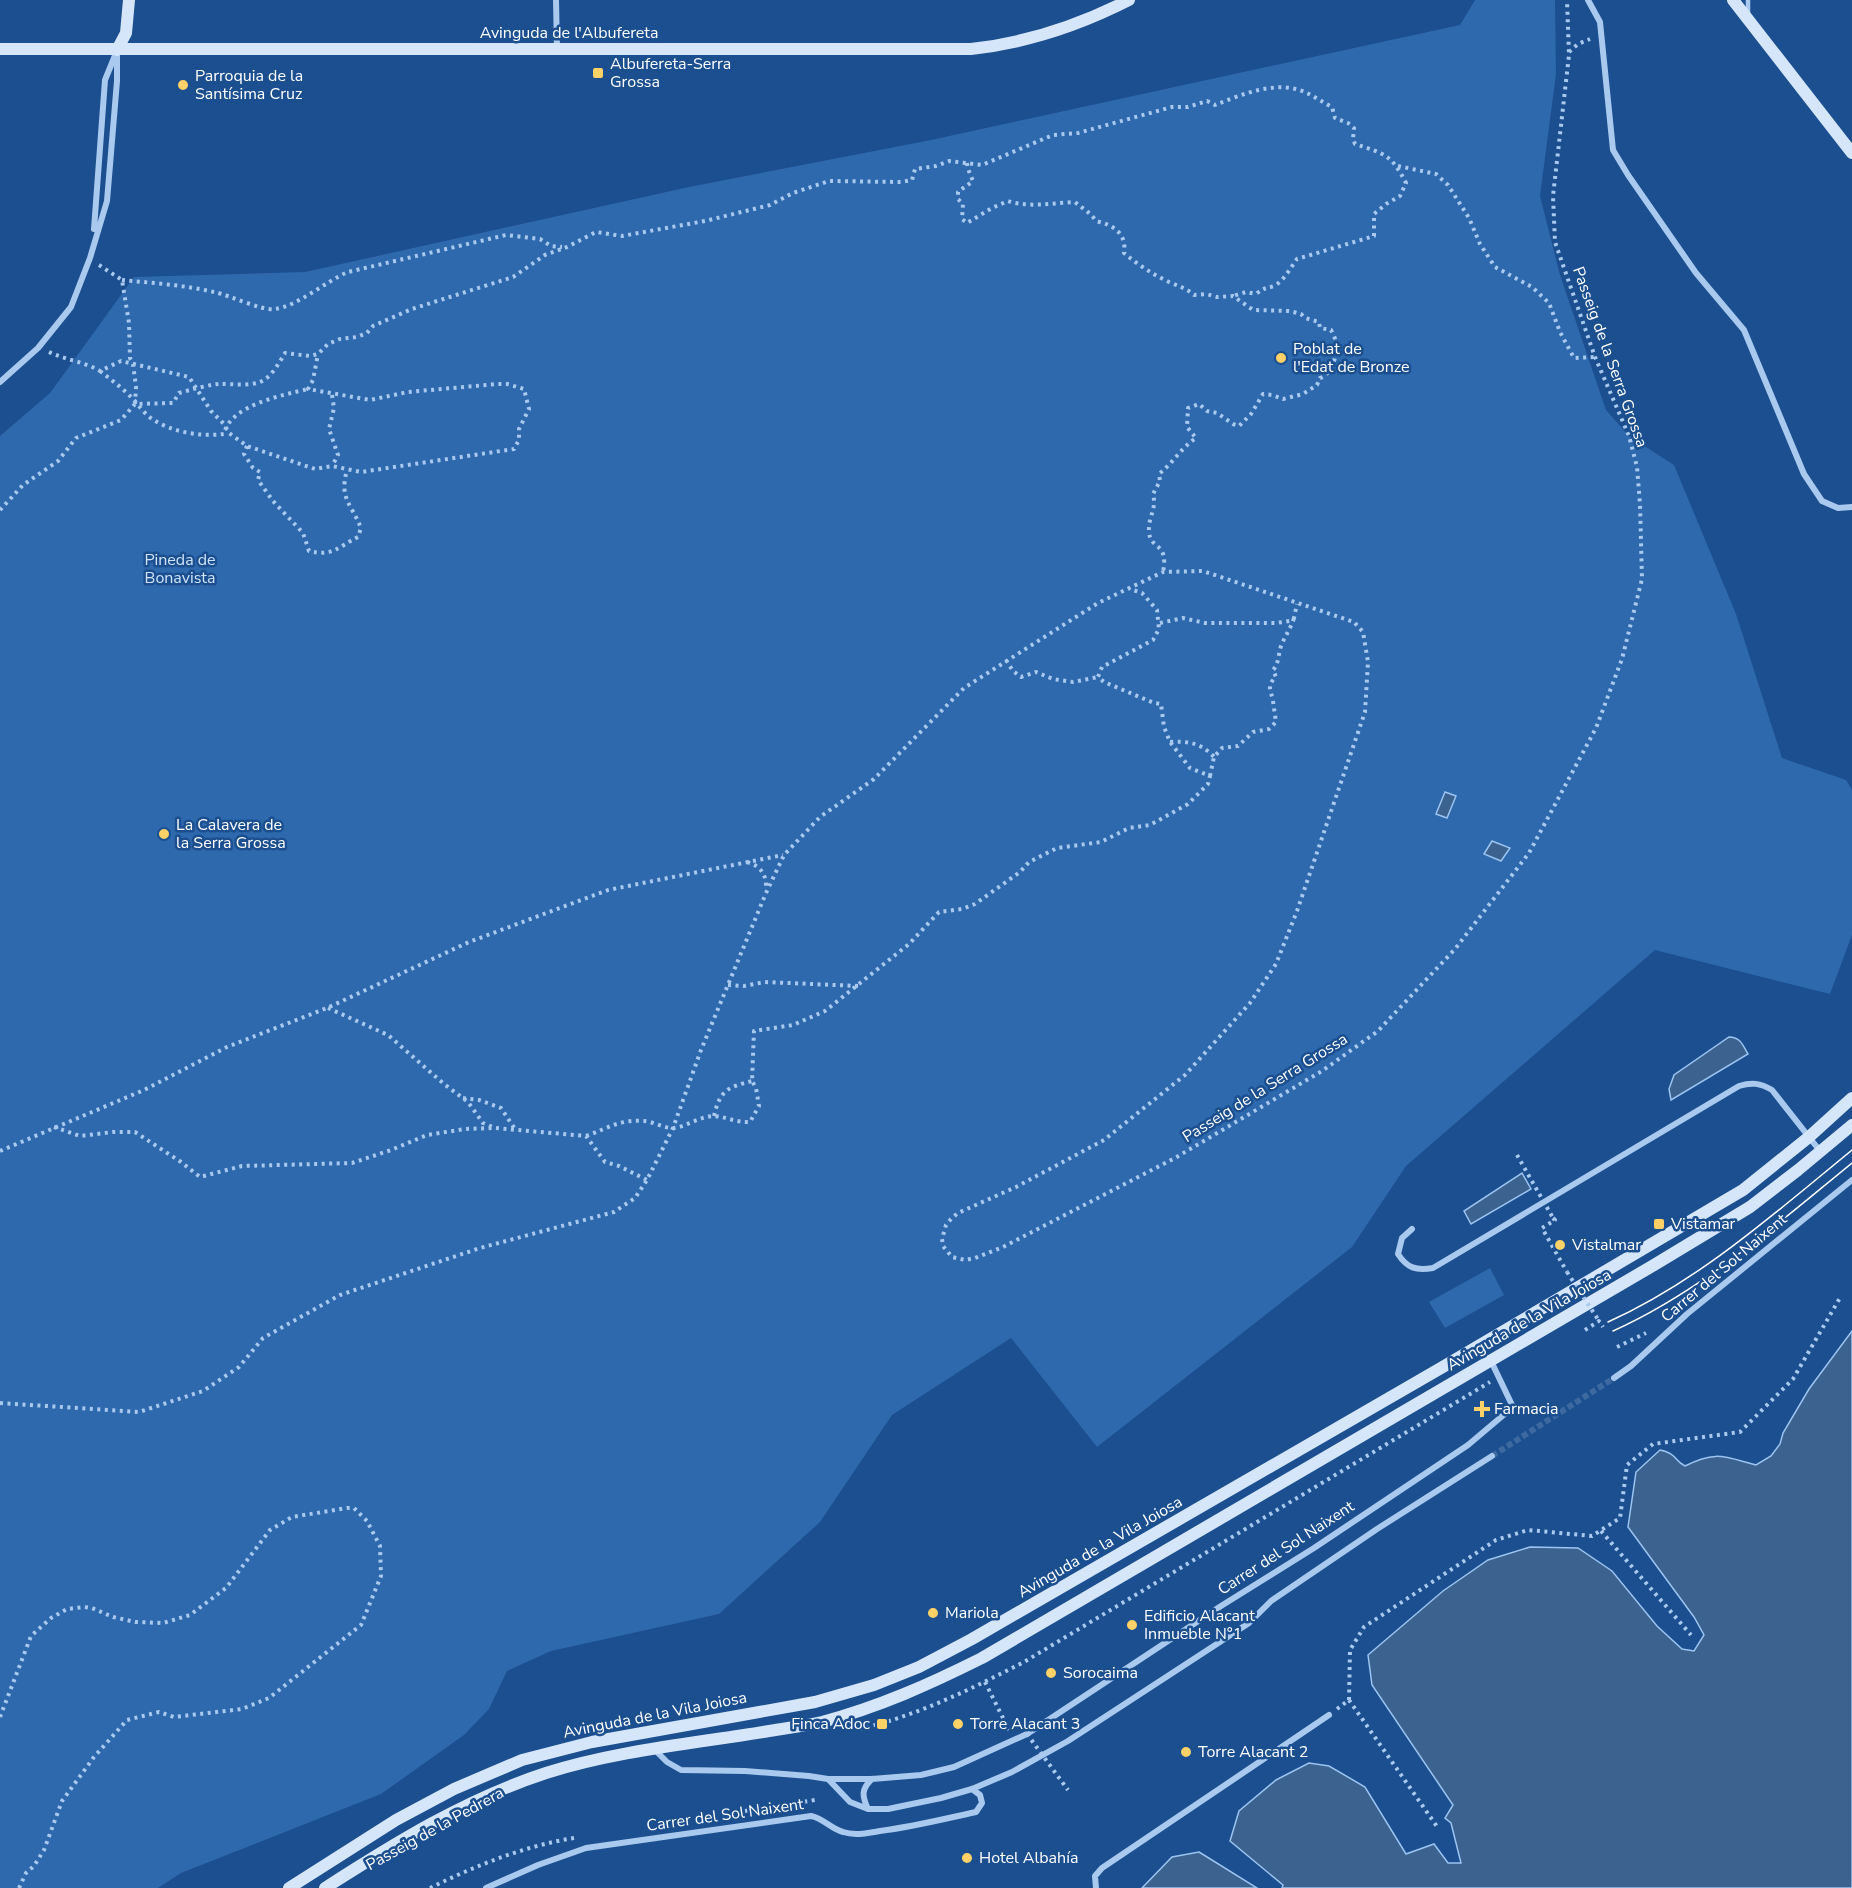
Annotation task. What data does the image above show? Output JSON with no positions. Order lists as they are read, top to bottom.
{
  "streets": {
    "main road": ["Avinguda de l'Albufereta", "Avinguda de la Vila Joiosa"],
    "street": ["Carrer del Sol Naixent"],
    "path": ["Passeig de la Serra Grossa"]
  },
  "crossings": [
    ["Carrer del Sol Naixent", "Avinguda de la Vila Joiosa"]
  ],
  "parks": ["Pineda de Bonavista"],
  "places": {
    "transit": ["Albufereta-Serra Grossa", "Vistamar", "Finca Adoc"],
    "other": [
      "Parroquia de la Santísima Cruz",
      "Poblat de l'Edat de Bronze",
      "La Calavera de la Serra Grossa",
      "Vistalmar",
      "Mariola",
      "Edificio Alacant Inmueble N°1",
      "Sorocaima",
      "Torre Alacant 3",
      "Torre Alacant 2",
      "Hotel Albahía"
    ],
    "health": ["Farmacia"]
  }
}
